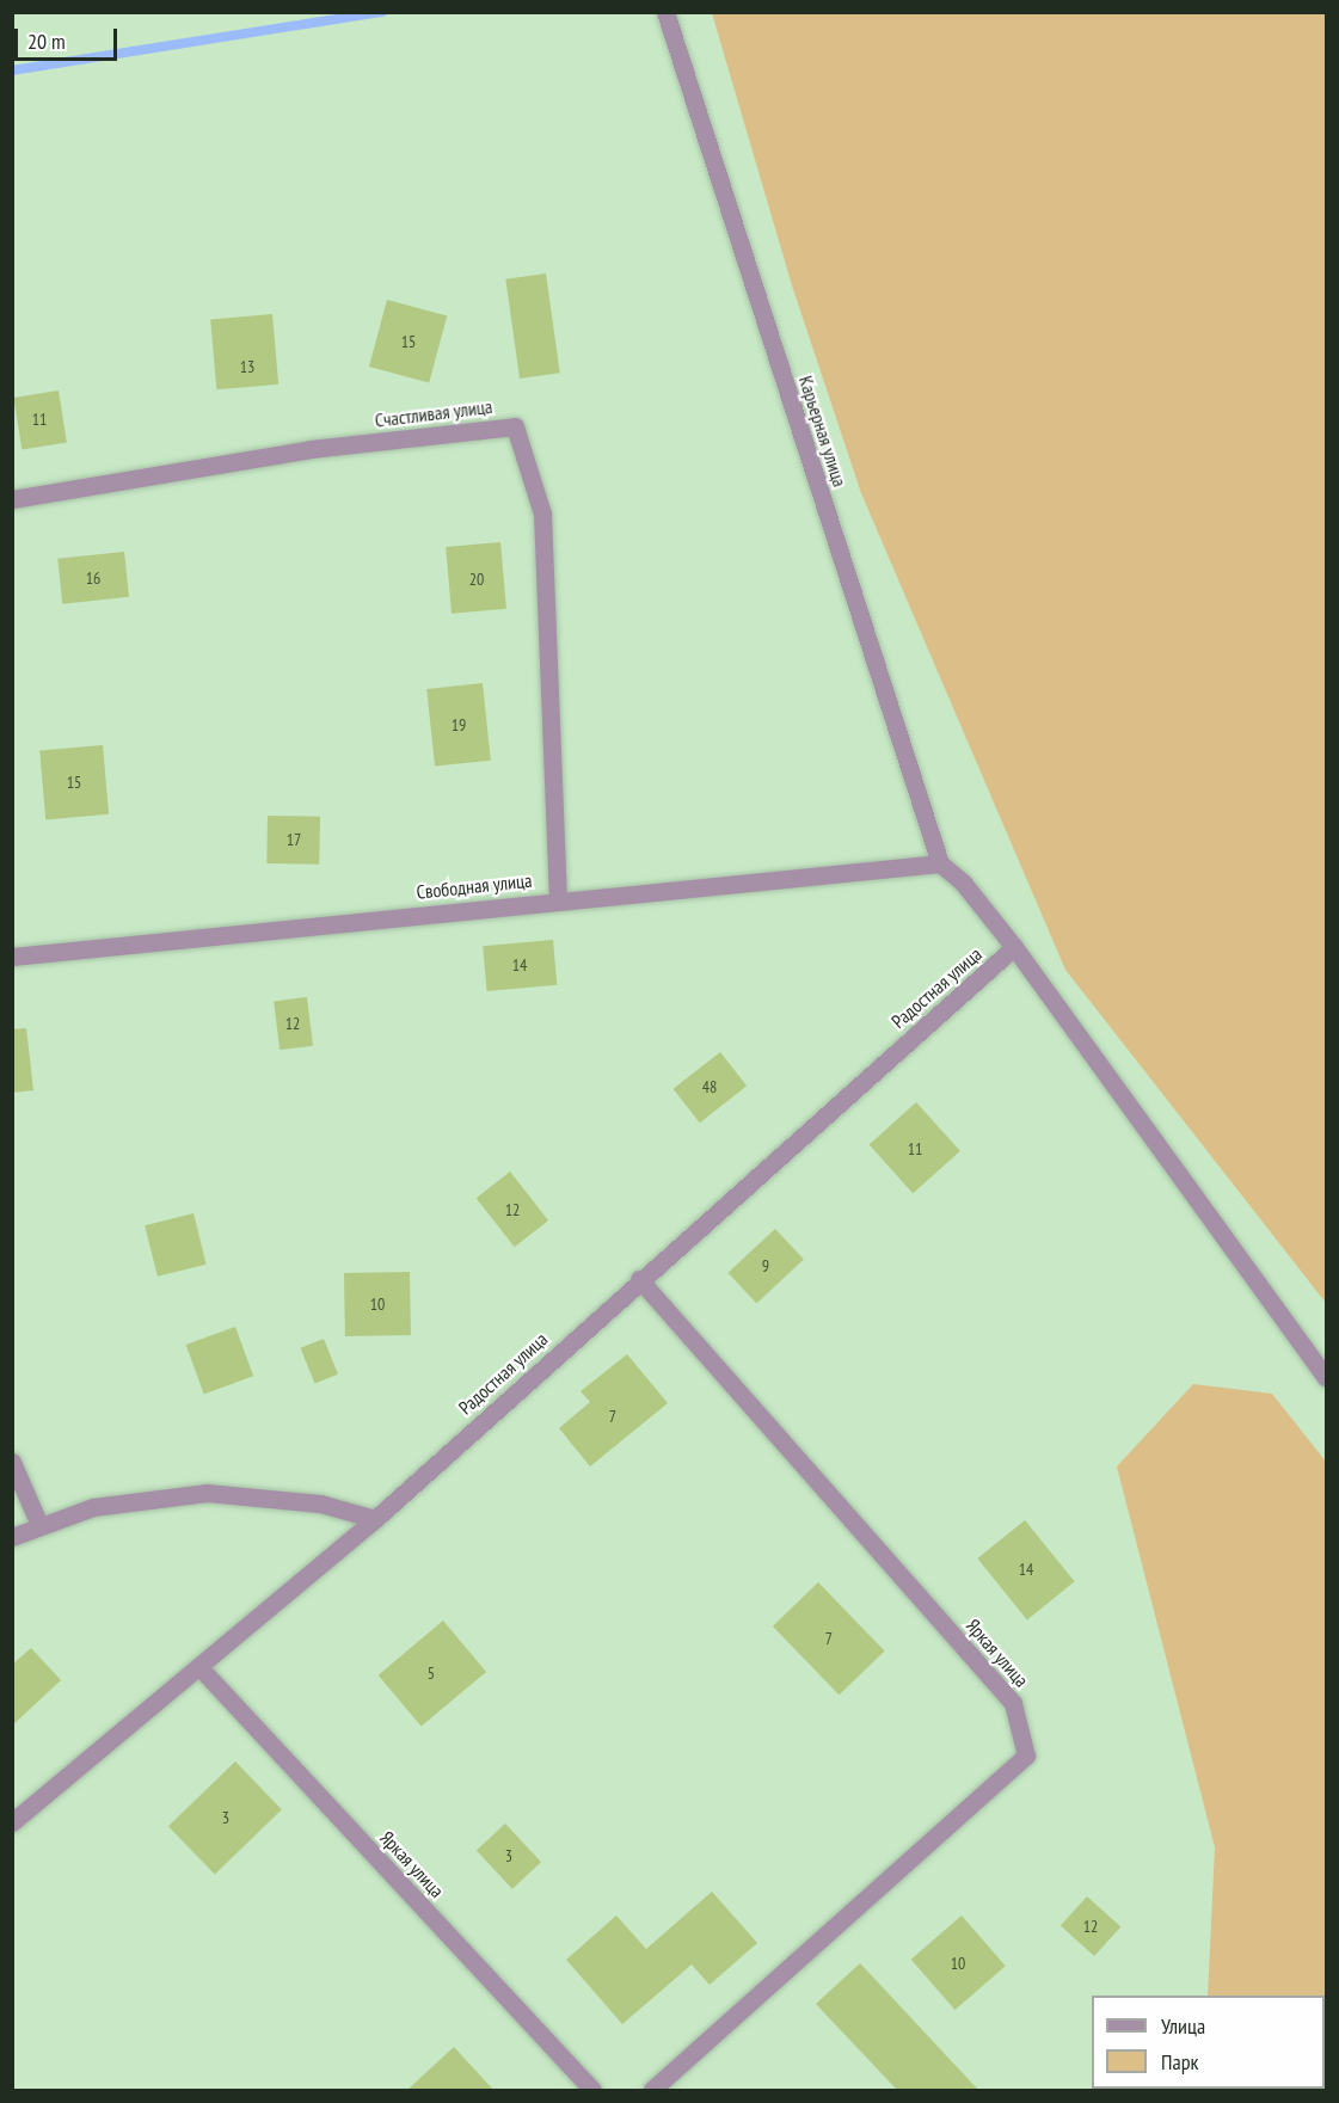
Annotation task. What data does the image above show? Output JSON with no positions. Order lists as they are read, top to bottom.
{
  "streets": {
    "street": [
      "Счастливая улица",
      "Карьерная улица",
      "Свободная улица",
      "Радостная улица",
      "Яркая улица"
    ]
  },
  "crossings": [
    ["Счастливая улица", "Свободная улица"],
    ["Карьерная улица", "Свободная улица"],
    ["Радостная улица", "Яркая улица"]
  ],
  "house_numbers": [
    "15",
    "13",
    "11",
    "16",
    "20",
    "19",
    "15",
    "17",
    "14",
    "12",
    "48",
    "11",
    "12",
    "9",
    "10",
    "7",
    "14",
    "7",
    "5",
    "3",
    "3",
    "12",
    "10"
  ],
  "legend": ["Улица", "Парк"],
  "scale_bar": "20 m"
}
